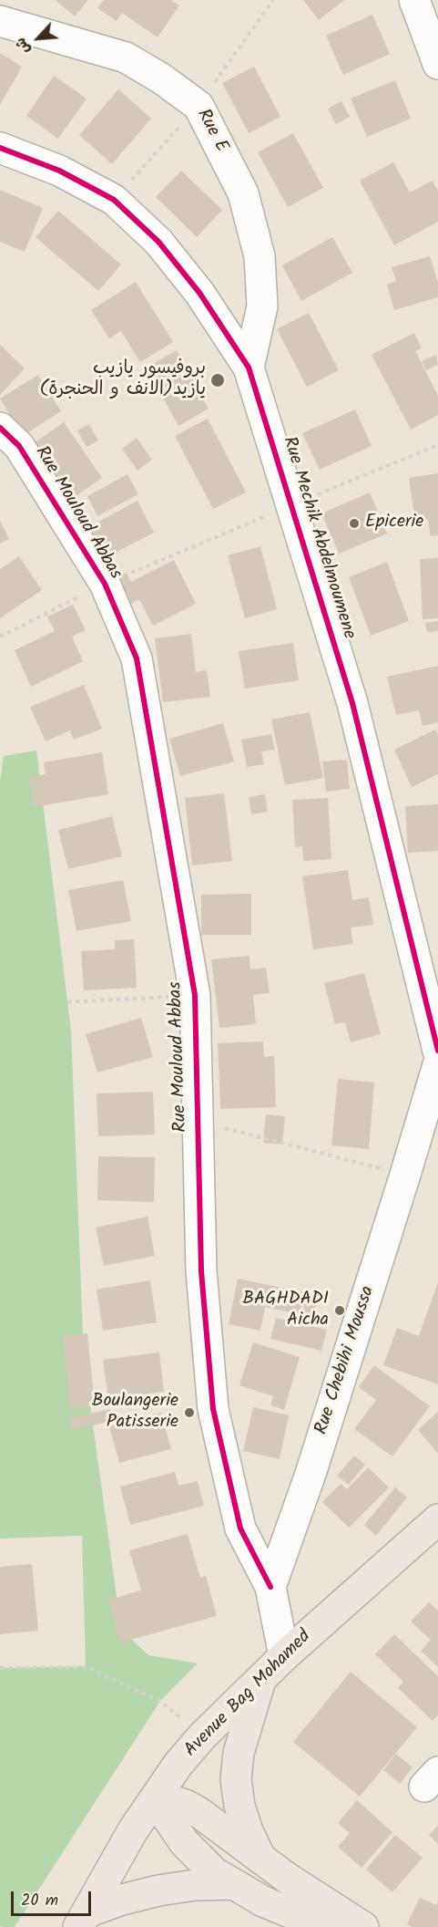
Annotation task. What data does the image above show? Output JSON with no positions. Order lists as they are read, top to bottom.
{
  "streets": {
    "main road": ["Avenue Bag Mohamed"],
    "street": [
      "Rue E",
      "Rue Mouloud Abbas",
      "Rue Mechik Abdelmoumene",
      "Rue Chebihi Moussa"
    ]
  },
  "crossings": [
    ["Rue E", "Rue Mechik Abdelmoumene"],
    ["Rue Mouloud Abbas", "Rue Chebihi Moussa"]
  ],
  "places": [
    "بروفيسور يازيب يازيد(الانف و الحنجرة)",
    "Epicerie",
    "BAGHDADI Aicha",
    "Boulangerie Patisserie"
  ],
  "scale_bar": "20 m",
  "north": "bottom left"
}
